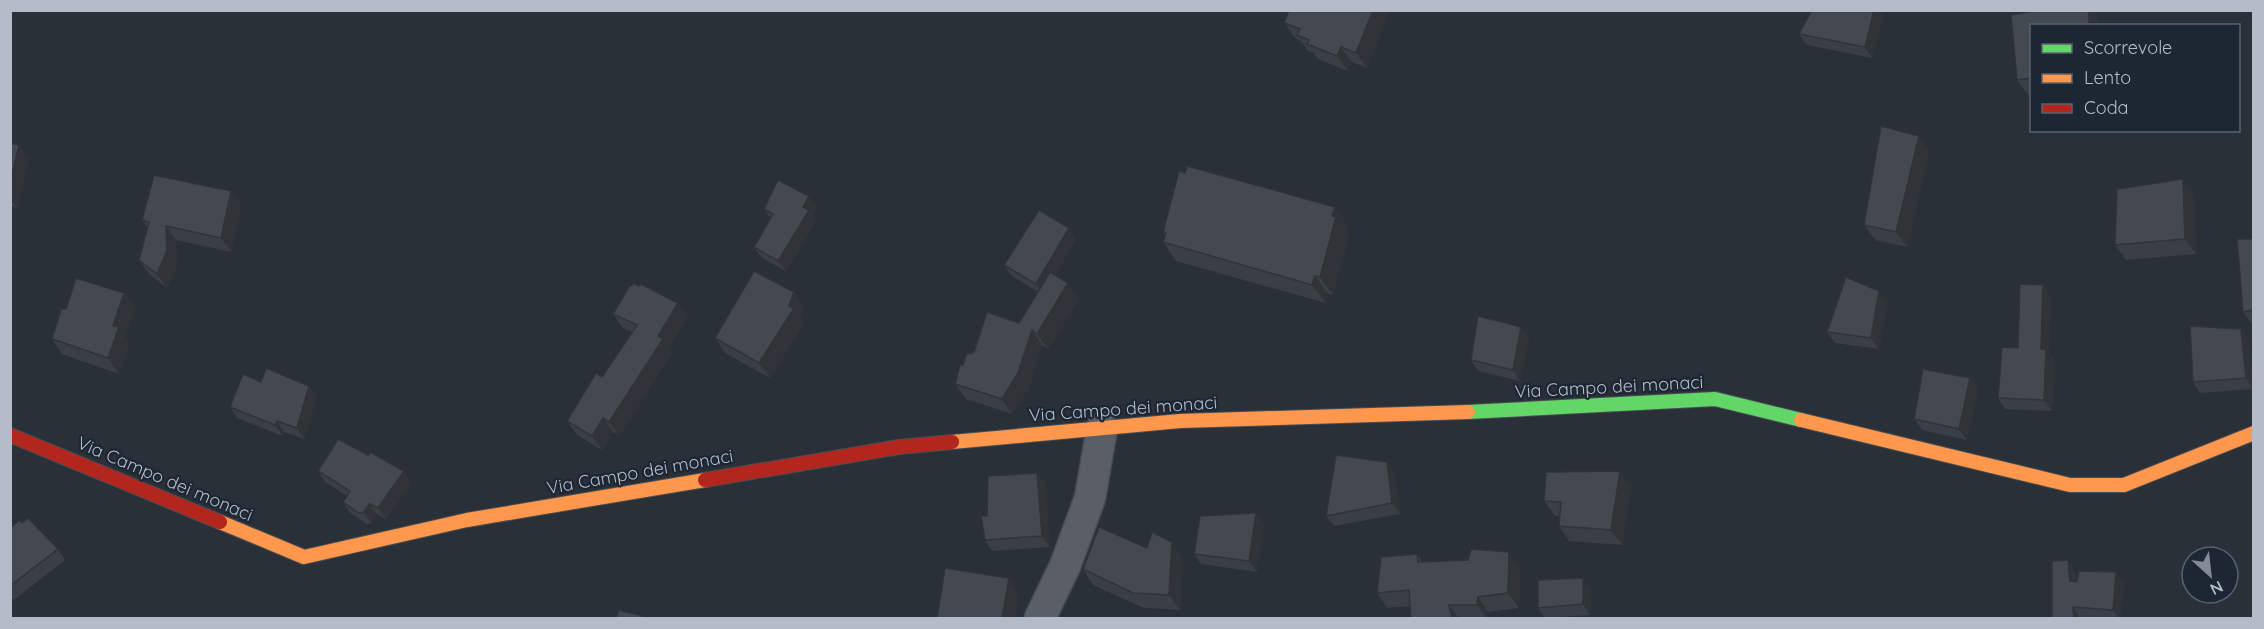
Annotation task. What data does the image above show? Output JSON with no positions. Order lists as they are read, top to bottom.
{
  "streets": {
    "street": ["Via Campo dei monaci"]
  },
  "legend": ["Scorrevole", "Lento", "Coda"],
  "north": "bottom right"
}
